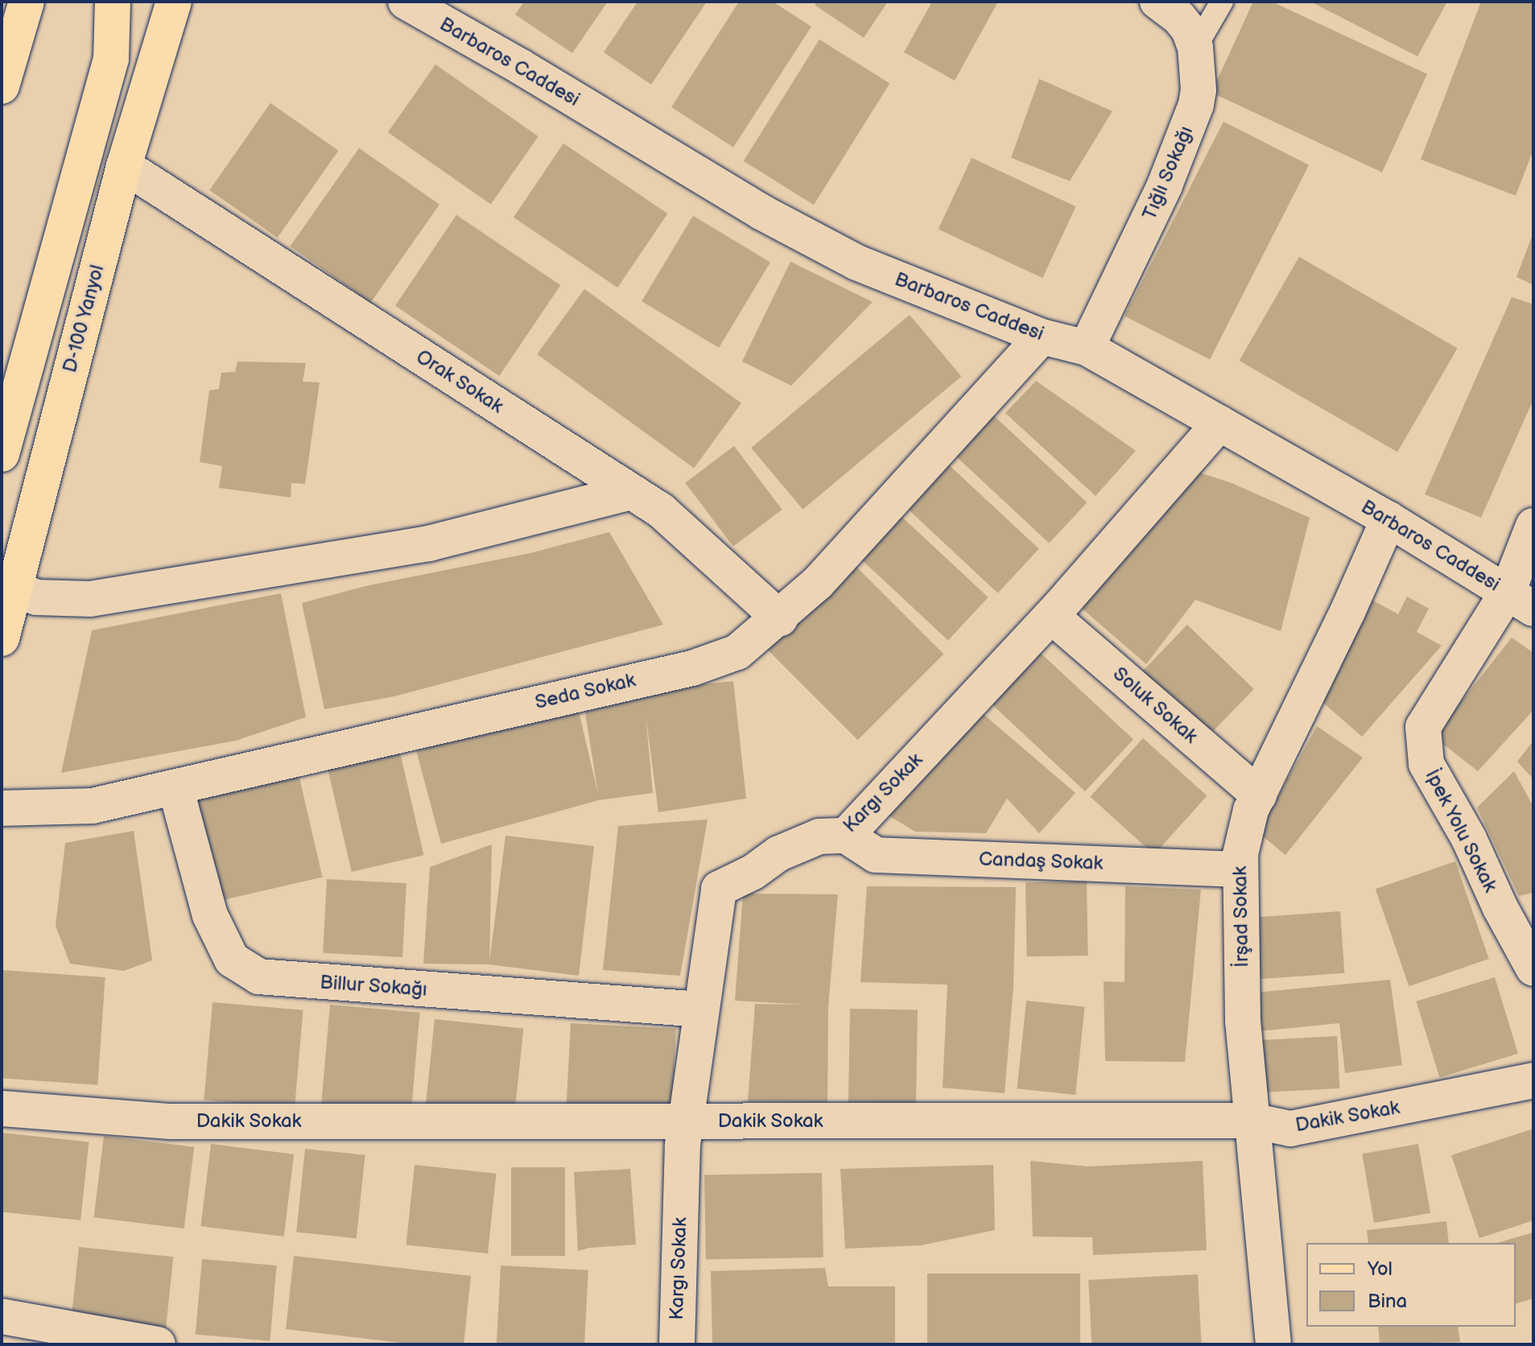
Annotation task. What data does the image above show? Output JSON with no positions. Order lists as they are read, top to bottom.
{
  "streets": {
    "main road": ["D-100 Yanyol"],
    "street": [
      "Barbaros Caddesi",
      "Tığlı Sokağı",
      "Orak Sokak",
      "Seda Sokak",
      "Soluk Sokak",
      "Kargı Sokak",
      "İpek Yolu Sokak",
      "Candaş Sokak",
      "İrşad Sokak",
      "Billur Sokağı",
      "Dakik Sokak"
    ]
  },
  "crossings": [
    ["Barbaros Caddesi", "Tığlı Sokağı"],
    ["Barbaros Caddesi", "Seda Sokak"],
    ["Barbaros Caddesi", "Kargı Sokak"],
    ["Barbaros Caddesi", "İpek Yolu Sokak"],
    ["Barbaros Caddesi", "İrşad Sokak"],
    ["D-100 Yanyol", "Orak Sokak"],
    ["Orak Sokak", "Seda Sokak"],
    ["Seda Sokak", "Billur Sokağı"],
    ["Soluk Sokak", "Kargı Sokak"],
    ["Soluk Sokak", "İrşad Sokak"],
    ["Kargı Sokak", "Candaş Sokak"],
    ["Kargı Sokak", "Billur Sokağı"],
    ["Kargı Sokak", "Dakik Sokak"],
    ["Candaş Sokak", "İrşad Sokak"],
    ["İrşad Sokak", "Dakik Sokak"]
  ],
  "legend": ["Yol", "Bina"]
}
